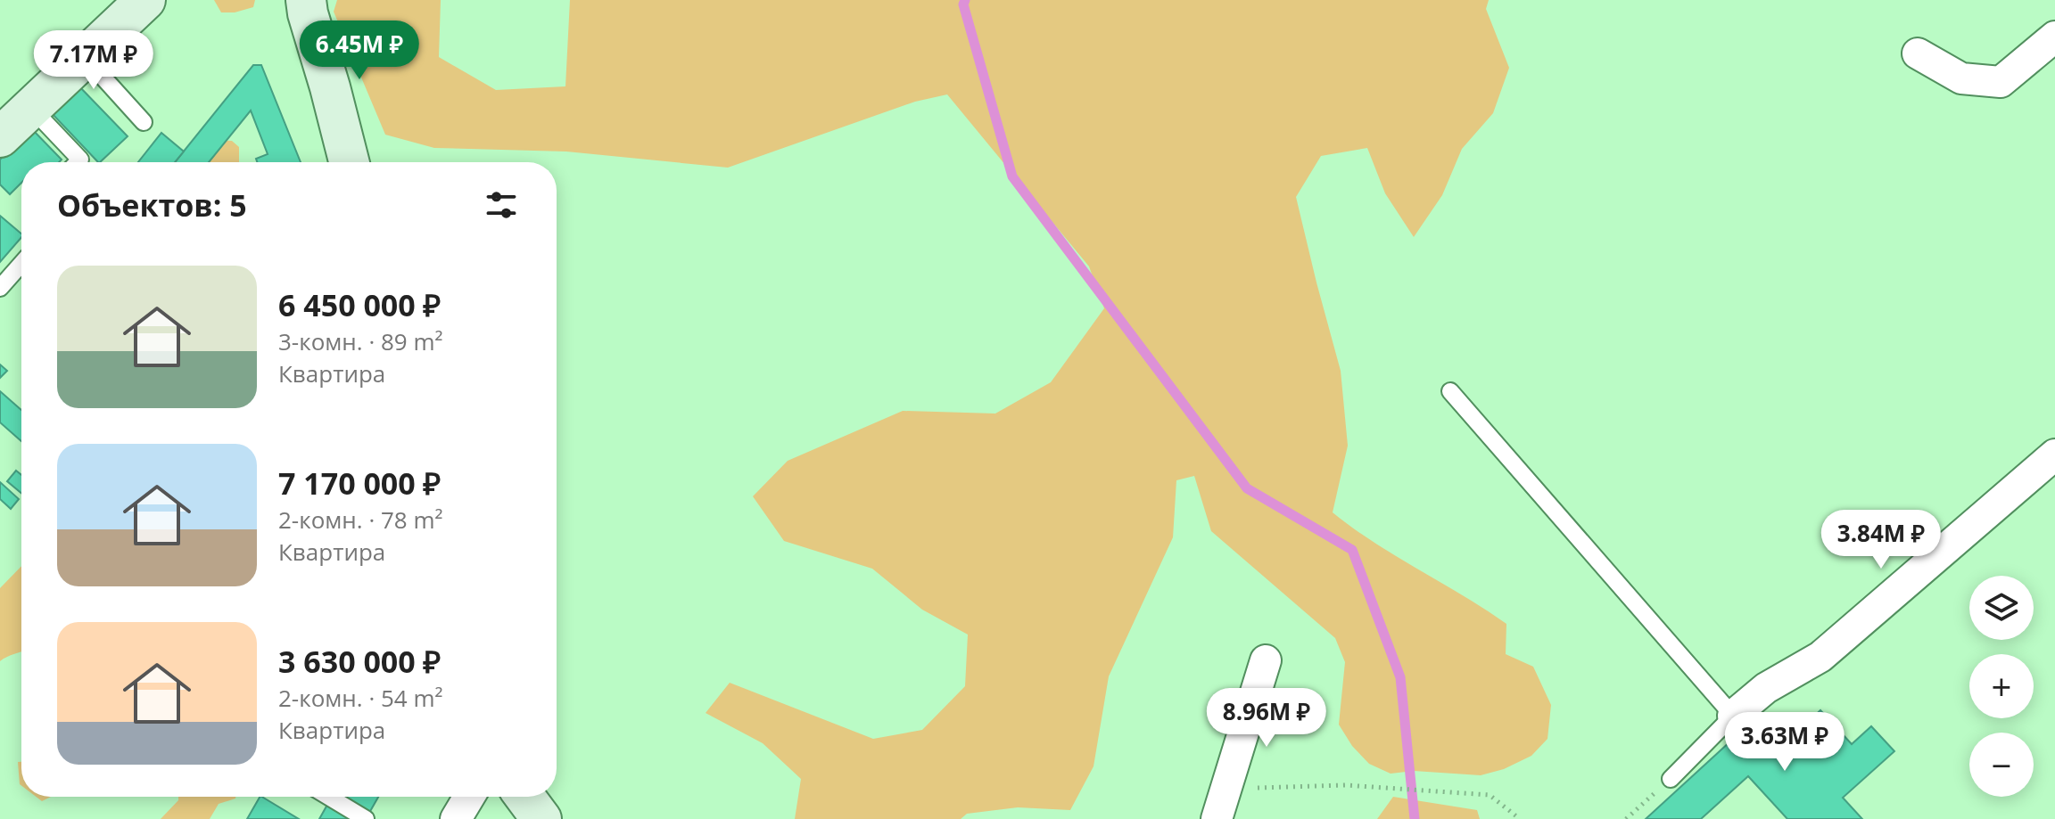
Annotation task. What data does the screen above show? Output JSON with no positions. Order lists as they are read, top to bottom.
{
  "page": {
    "price": [
      "6.45M ₽",
      "7.17M ₽",
      "3.84M ₽",
      "8.96M ₽",
      "3.63M ₽"
    ],
    "heading": "Объектов: 5",
    "list": [
      {
        "name": "6 450 000 ₽",
        "note": "3-комн. · 89 m² · Квартира"
      },
      {
        "name": "7 170 000 ₽",
        "note": "2-комн. · 78 m² · Квартира"
      },
      {
        "name": "3 630 000 ₽",
        "note": "2-комн. · 54 m² · Квартира"
      }
    ],
    "map_buttons": ["+", "−"]
  }
}
